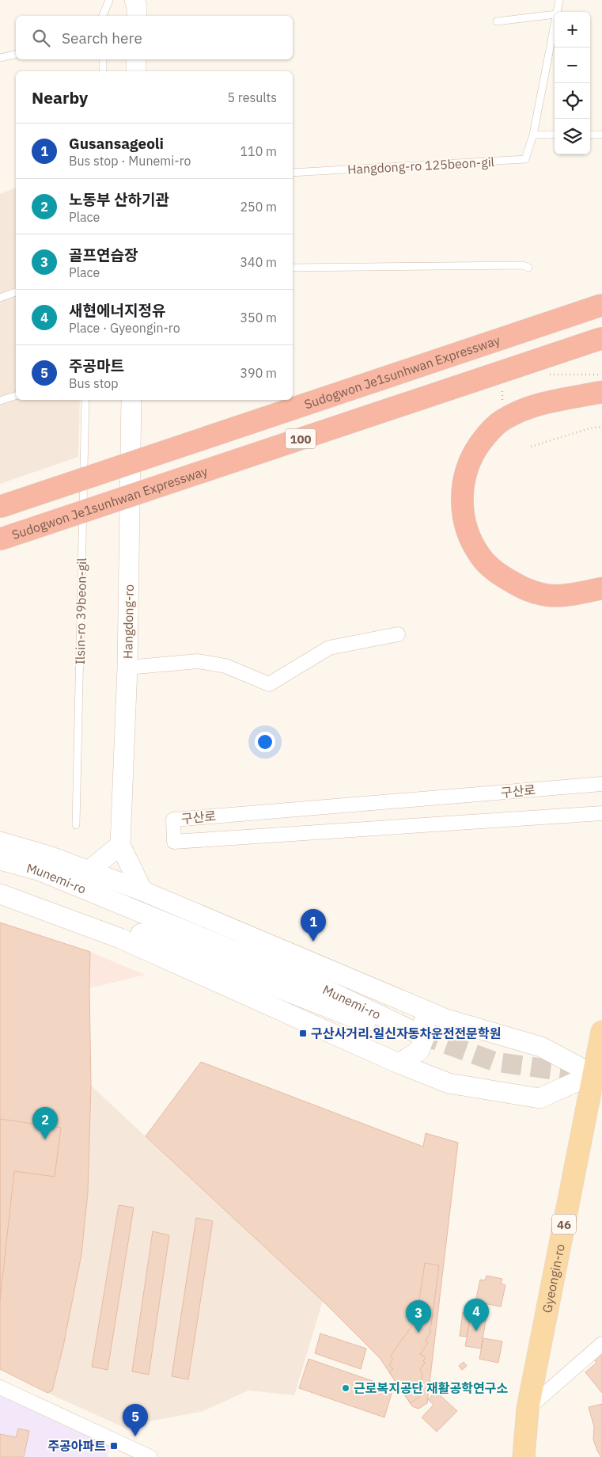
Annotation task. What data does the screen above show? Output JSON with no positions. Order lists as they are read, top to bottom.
{
  "streets": {
    "highway": ["Sudogwon Je1sunhwan Expressway", "100"],
    "main road": [
      "Hangdong-ro",
      "Munemi-ro",
      "46",
      "Gyeongin-ro"
    ],
    "street": ["구산로"],
    "lane": ["Hangdong-ro 125beon-gil", "Ilsin-ro 39beon-gil"]
  },
  "places": {
    "transit": ["구산사거리.일신자동차운전전문학원", "주공아파트"],
    "other": ["근로복지공단 재활공학연구소"]
  },
  "page": {
    "map_buttons": ["+", "−"],
    "search": "Search here",
    "heading": ["Nearby", "5 results"],
    "list": [
      {
        "mark": "1",
        "name": "Gusansageoli",
        "note": "Bus stop · Munemi-ro",
        "value": "110 m"
      },
      {
        "mark": "2",
        "name": "노동부 산하기관",
        "note": "Place",
        "value": "250 m"
      },
      {
        "mark": "3",
        "name": "골프연습장",
        "note": "Place",
        "value": "340 m"
      },
      {
        "mark": "4",
        "name": "새현에너지정유",
        "note": "Place · Gyeongin-ro",
        "value": "350 m"
      },
      {
        "mark": "5",
        "name": "주공마트",
        "note": "Bus stop",
        "value": "390 m"
      }
    ],
    "pins": [
      "1",
      "2",
      "4",
      "3",
      "5"
    ]
  }
}
